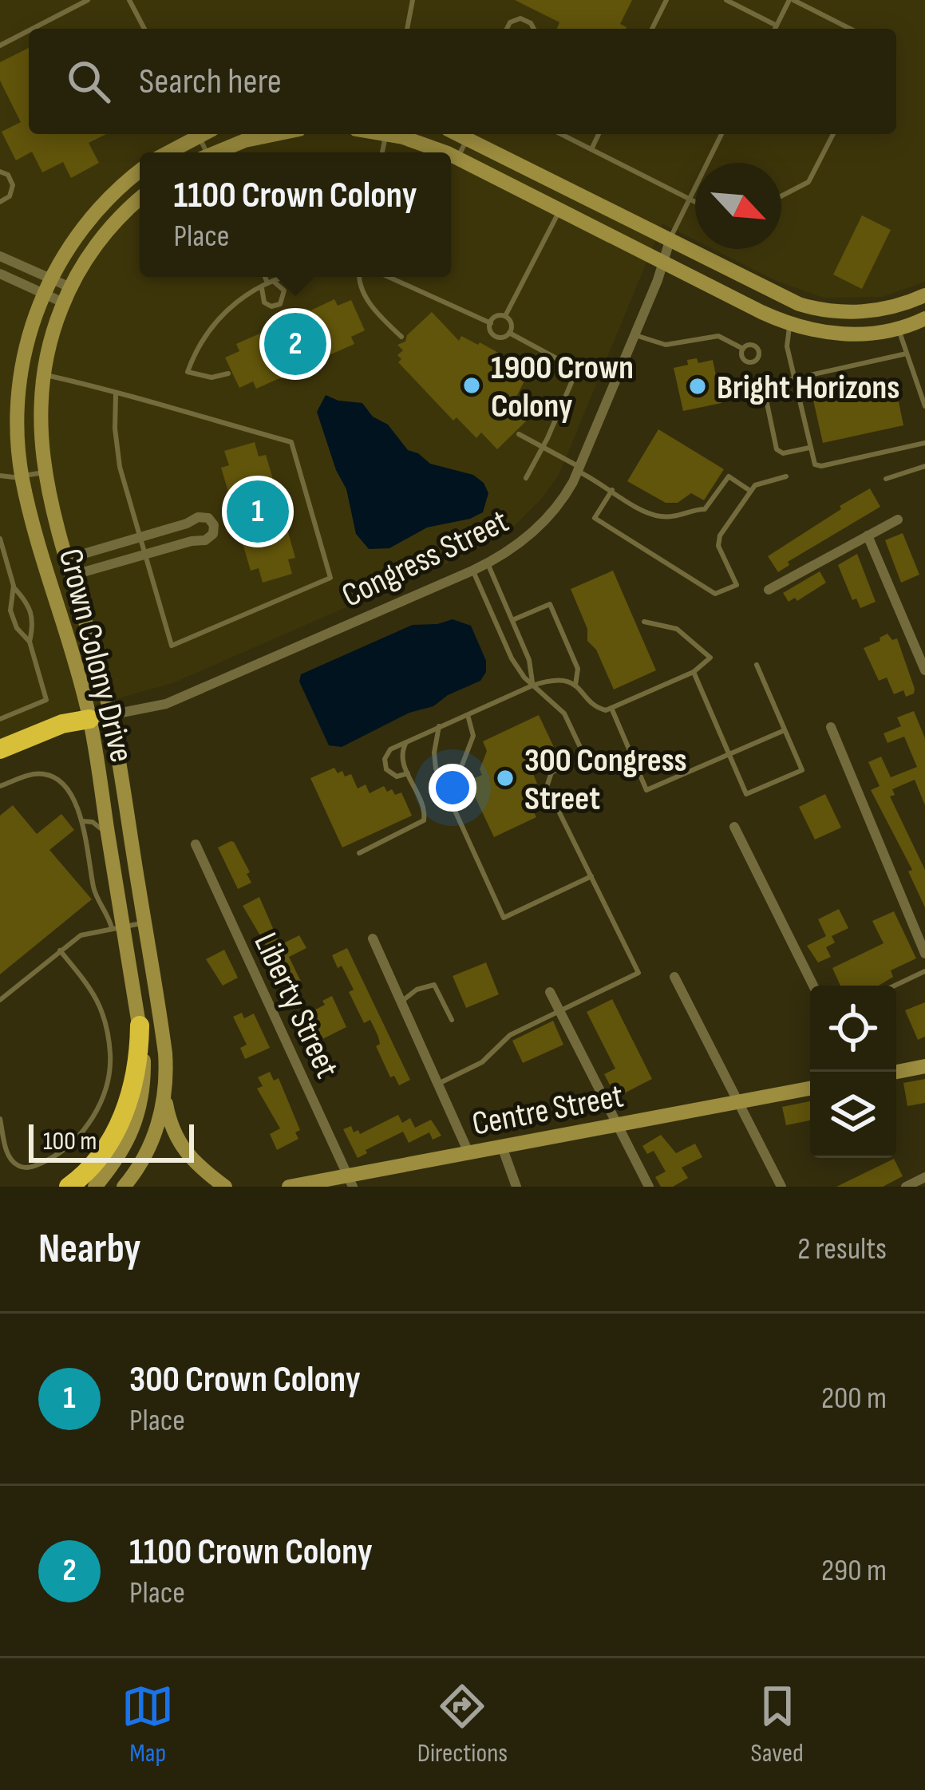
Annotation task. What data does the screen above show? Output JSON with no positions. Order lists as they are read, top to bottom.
{
  "streets": {
    "street": [
      "Congress Street",
      "Crown Colony Drive",
      "Liberty Street",
      "Centre Street"
    ]
  },
  "crossings": [
    ["Congress Street", "Crown Colony Drive"],
    ["Liberty Street", "Centre Street"]
  ],
  "places": ["1900 Crown Colony", "Bright Horizons", "300 Congress Street"],
  "scale_bar": "100 m",
  "north": "bottom right",
  "page": {
    "search": "Search here",
    "popup": ["1100 Crown Colony", "Place"],
    "pins": ["2", "1"],
    "scale": "100 m",
    "heading": ["Nearby", "2 results"],
    "list": [
      {
        "mark": "1",
        "name": "300 Crown Colony",
        "note": "Place",
        "value": "200 m"
      },
      {
        "mark": "2",
        "name": "1100 Crown Colony",
        "note": "Place",
        "value": "290 m"
      }
    ],
    "nav": ["Map", "Directions", "Saved"]
  }
}
